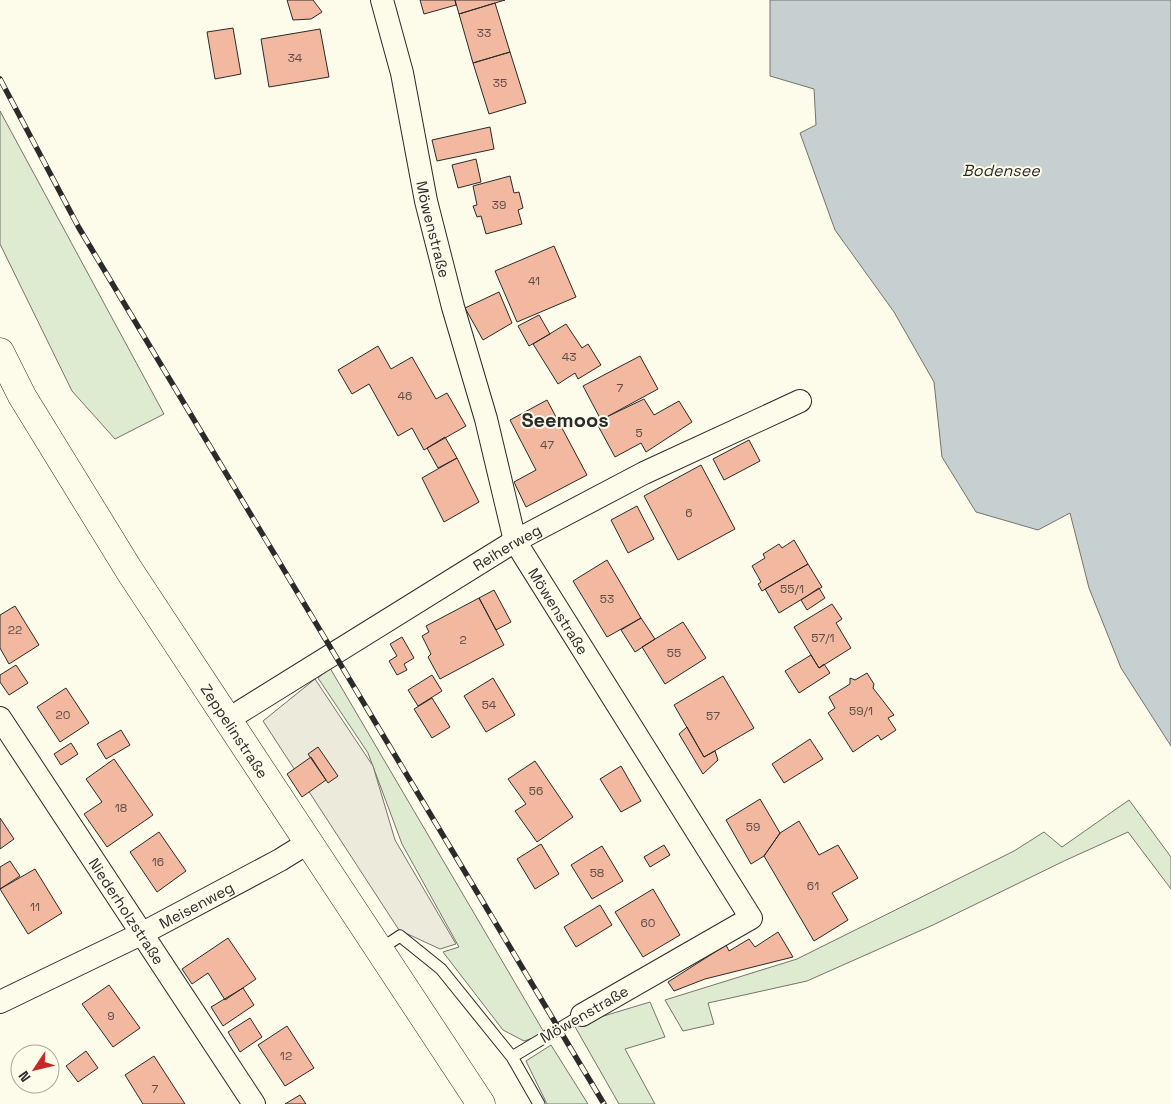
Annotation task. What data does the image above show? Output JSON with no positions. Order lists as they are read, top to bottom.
{
  "streets": {
    "main road": ["Zeppelinstraße"],
    "street": [
      "Möwenstraße",
      "Reiherweg",
      "Meisenweg",
      "Niederholzstraße"
    ]
  },
  "crossings": [
    ["Möwenstraße", "Reiherweg"],
    ["Reiherweg", "Zeppelinstraße"],
    ["Zeppelinstraße", "Meisenweg"],
    ["Meisenweg", "Niederholzstraße"]
  ],
  "districts": ["Seemoos"],
  "water": ["Bodensee"],
  "house_numbers": [
    "33",
    "34",
    "35",
    "39",
    "41",
    "43",
    "7",
    "46",
    "5",
    "47",
    "6",
    "55/1",
    "53",
    "22",
    "57/1",
    "2",
    "55",
    "54",
    "59/1",
    "20",
    "57",
    "56",
    "18",
    "59",
    "16",
    "58",
    "61",
    "11",
    "60",
    "9",
    "12",
    "7"
  ],
  "north": "bottom left"
}
